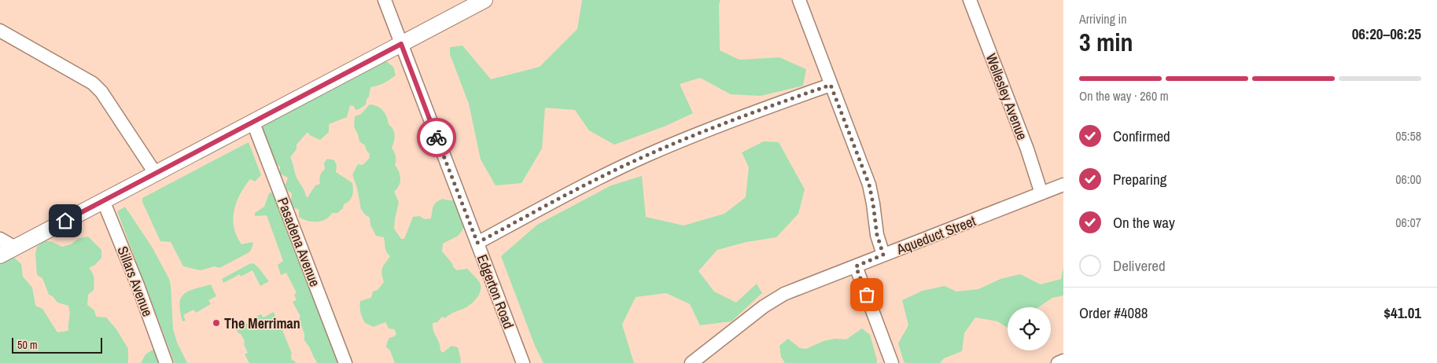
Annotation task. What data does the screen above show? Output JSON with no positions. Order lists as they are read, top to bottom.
{
  "streets": {
    "street": [
      "Wellesley Avenue",
      "Aqueduct Street",
      "Pasadena Avenue",
      "Sillars Avenue",
      "Edgerton Road"
    ]
  },
  "crossings": [
    ["Wellesley Avenue", "Aqueduct Street"]
  ],
  "places": ["The Merriman"],
  "scale_bar": "50 m",
  "page": {
    "heading": ["3 min", "Arriving in", "06:20–06:25"],
    "panel": ["Order #4088", "$41.01"],
    "bar": "On the way · 260 m",
    "list": [
      ["Confirmed", "05:58"],
      ["Preparing", "06:00"],
      ["On the way", "06:07"],
      "Delivered"
    ],
    "scale": "50 m"
  }
}
